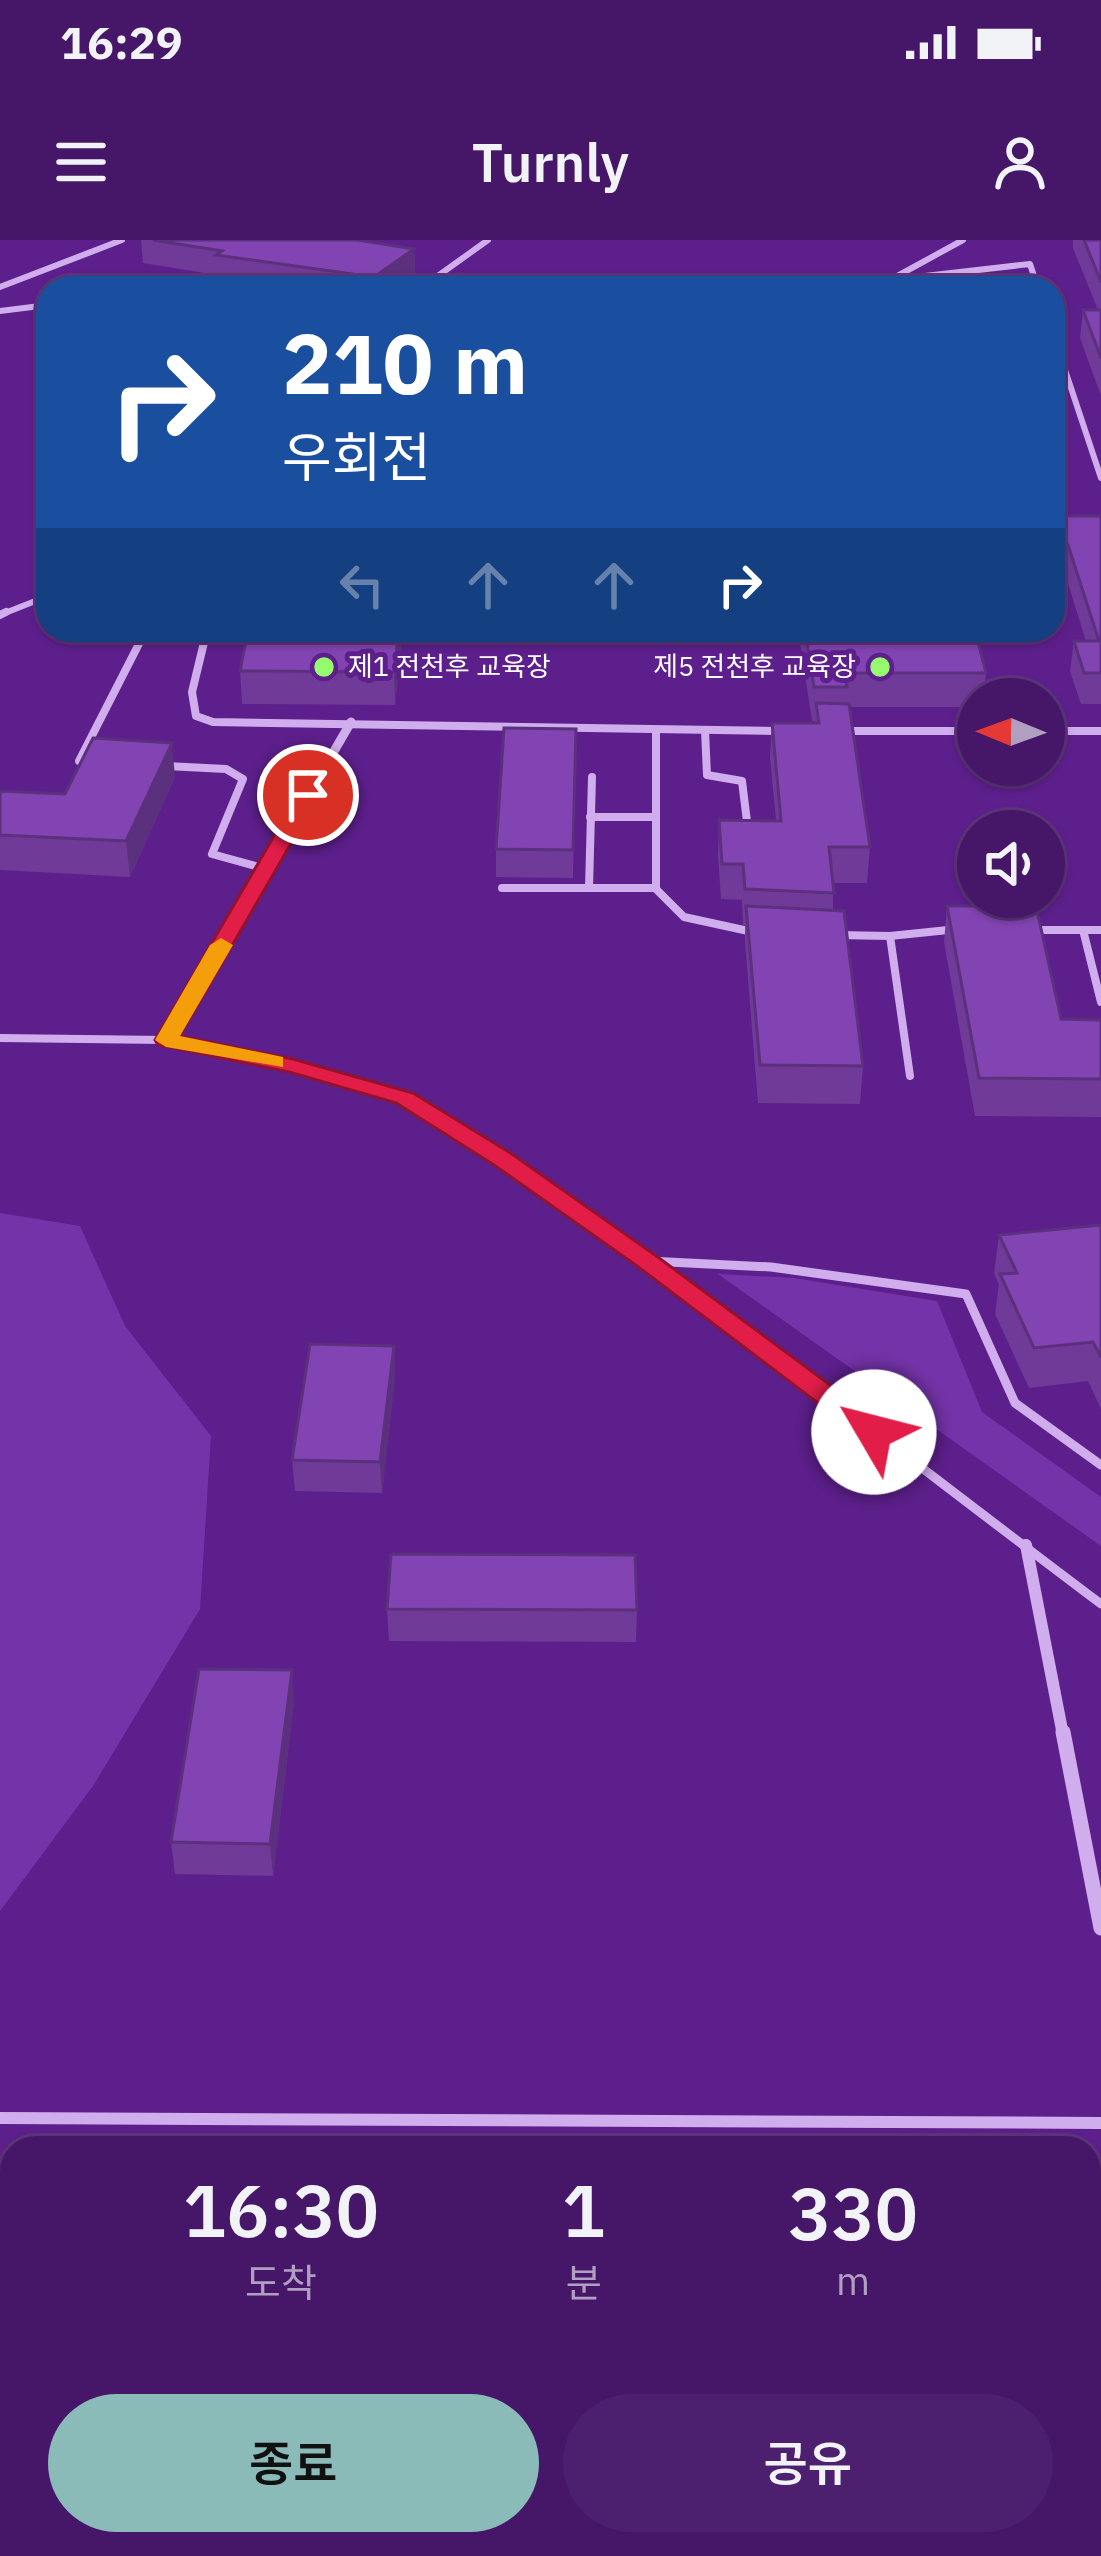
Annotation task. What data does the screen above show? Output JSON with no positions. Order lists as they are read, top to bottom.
{
  "places": ["제1 전천후 교육장", "제5 전천후 교육장"],
  "north": "left",
  "page": {
    "status": "16:29",
    "header": "Turnly",
    "turn": ["210 m", "우회전"],
    "eta": [
      "16:30",
      "도착",
      "1",
      "분",
      "330",
      "m"
    ],
    "buttons": ["종료", "공유"]
  }
}
